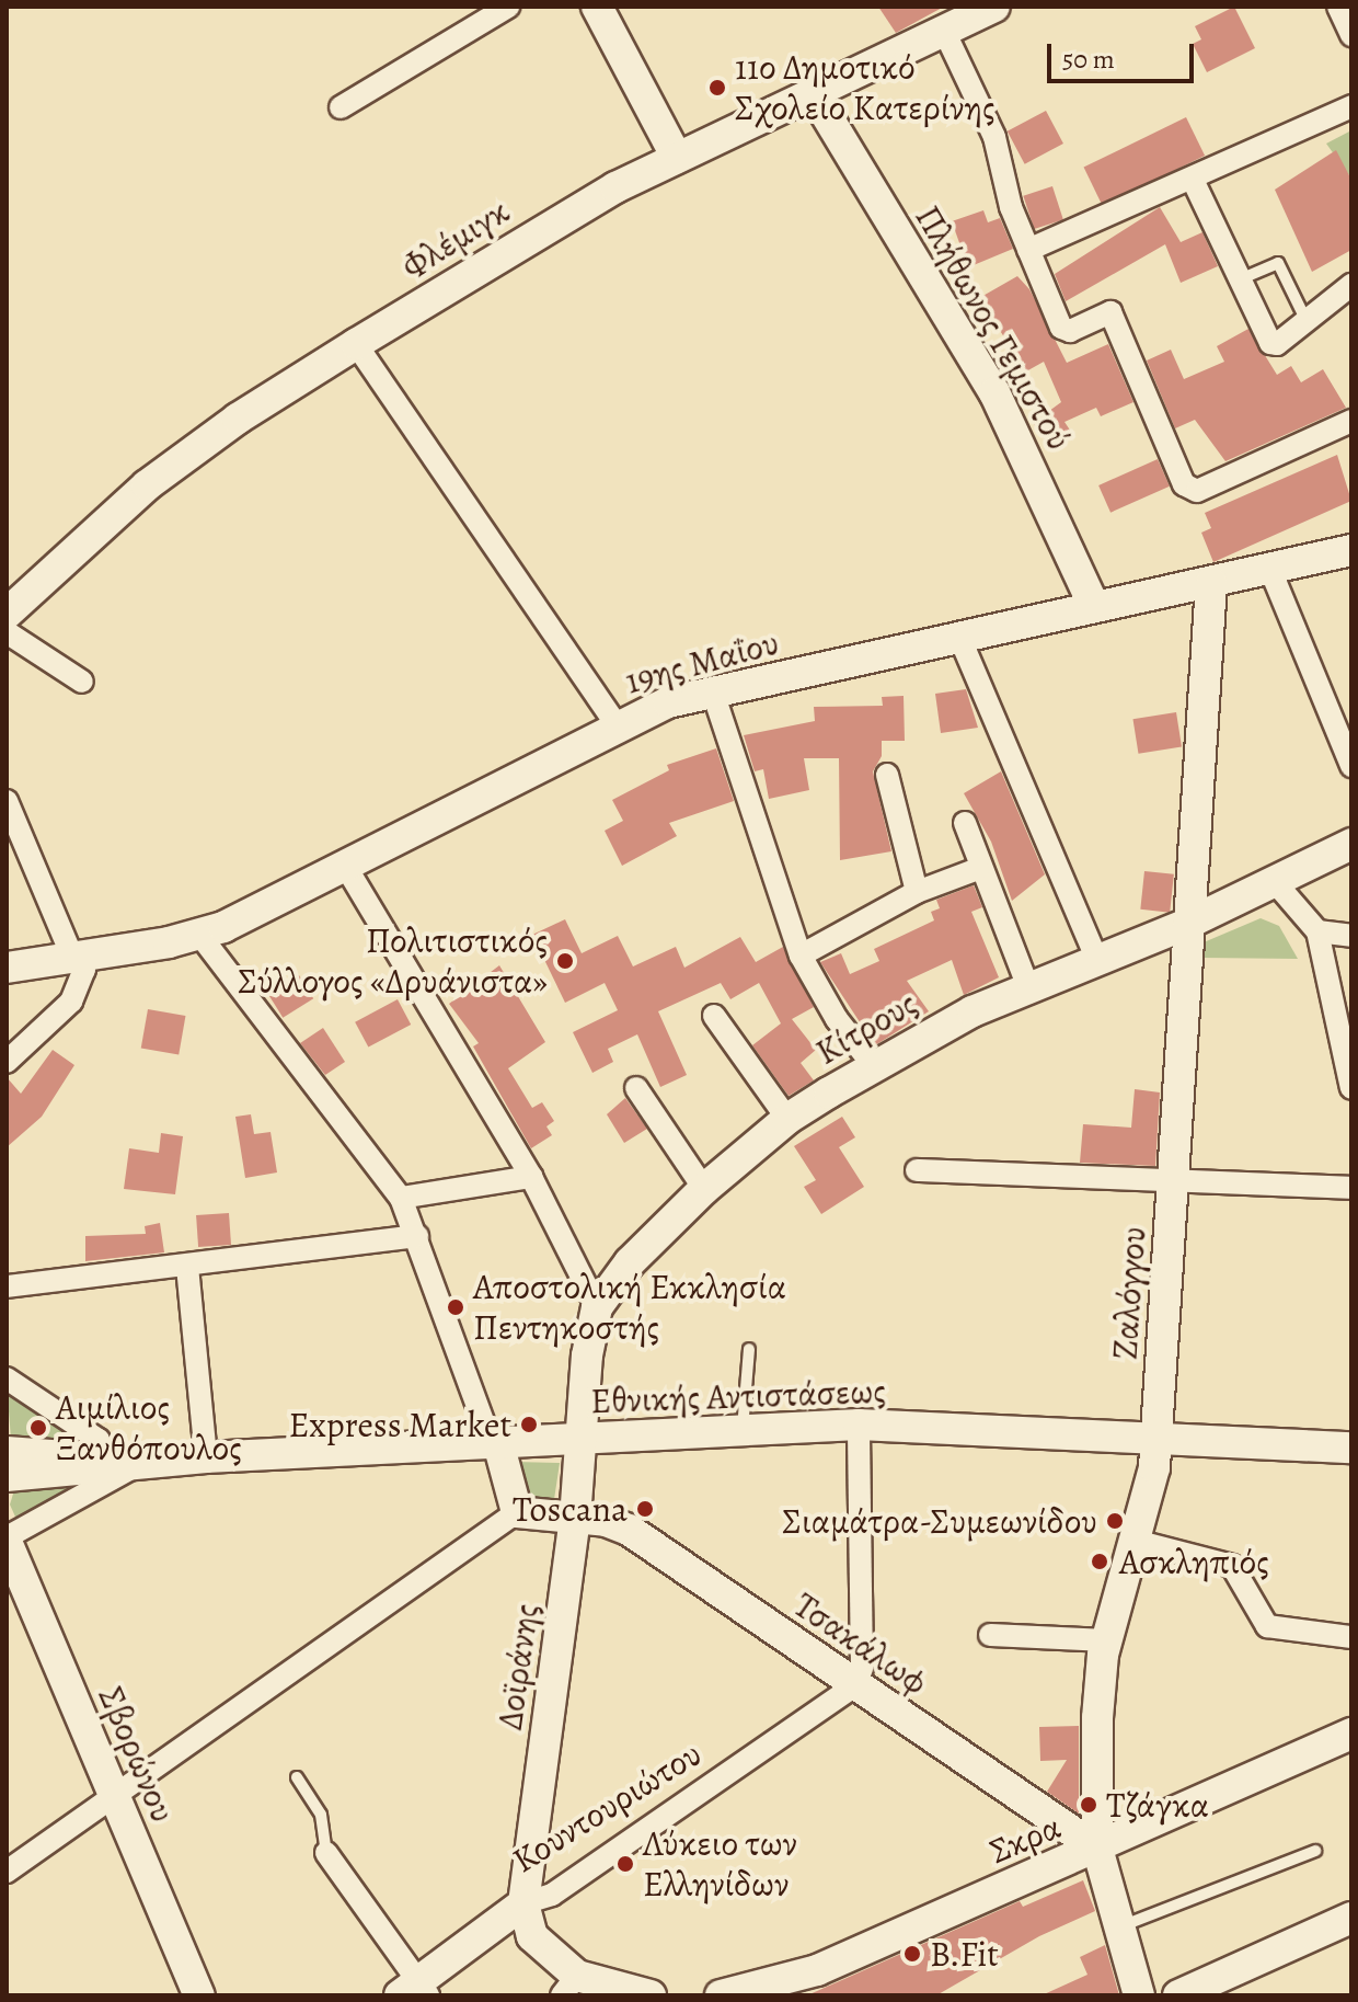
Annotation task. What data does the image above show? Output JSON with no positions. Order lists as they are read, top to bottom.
{
  "streets": {
    "street": [
      "Φλέμιγκ",
      "Πλήθωνος Γεμιστού",
      "19ης Μαΐου",
      "Κίτρους",
      "Ζαλόγγου",
      "Εθνικής Αντιστάσεως",
      "Τσακάλωφ",
      "Δοϊράνης",
      "Σβορώνου",
      "Κουντουριώτου",
      "Σκρα"
    ]
  },
  "crossings": [
    ["Φλέμιγκ", "Πλήθωνος Γεμιστού"],
    ["Πλήθωνος Γεμιστού", "19ης Μαΐου"],
    ["19ης Μαΐου", "Ζαλόγγου"],
    ["Κίτρους", "Ζαλόγγου"],
    ["Κίτρους", "Εθνικής Αντιστάσεως"],
    ["Κίτρους", "Δοϊράνης"],
    ["Ζαλόγγου", "Εθνικής Αντιστάσεως"],
    ["Ζαλόγγου", "Τσακάλωφ"],
    ["Ζαλόγγου", "Σκρα"],
    ["Εθνικής Αντιστάσεως", "Δοϊράνης"],
    ["Τσακάλωφ", "Δοϊράνης"],
    ["Τσακάλωφ", "Κουντουριώτου"],
    ["Τσακάλωφ", "Σκρα"],
    ["Δοϊράνης", "Κουντουριώτου"]
  ],
  "places": [
    "11ο Δημοτικό Σχολείο Κατερίνης",
    "Πολιτιστικός Σύλλογος «Δρυάνιστα»",
    "Αποστολική Εκκλησία Πεντηκοστής",
    "Express Market",
    "Αιμίλιος Ξανθόπουλος",
    "Toscana",
    "Σιαμάτρα-Συμεωνίδου",
    "Ασκληπιός",
    "Τζάγκα",
    "Λύκειο των Ελληνίδων",
    "B.Fit"
  ],
  "scale_bar": "50 m"
}
